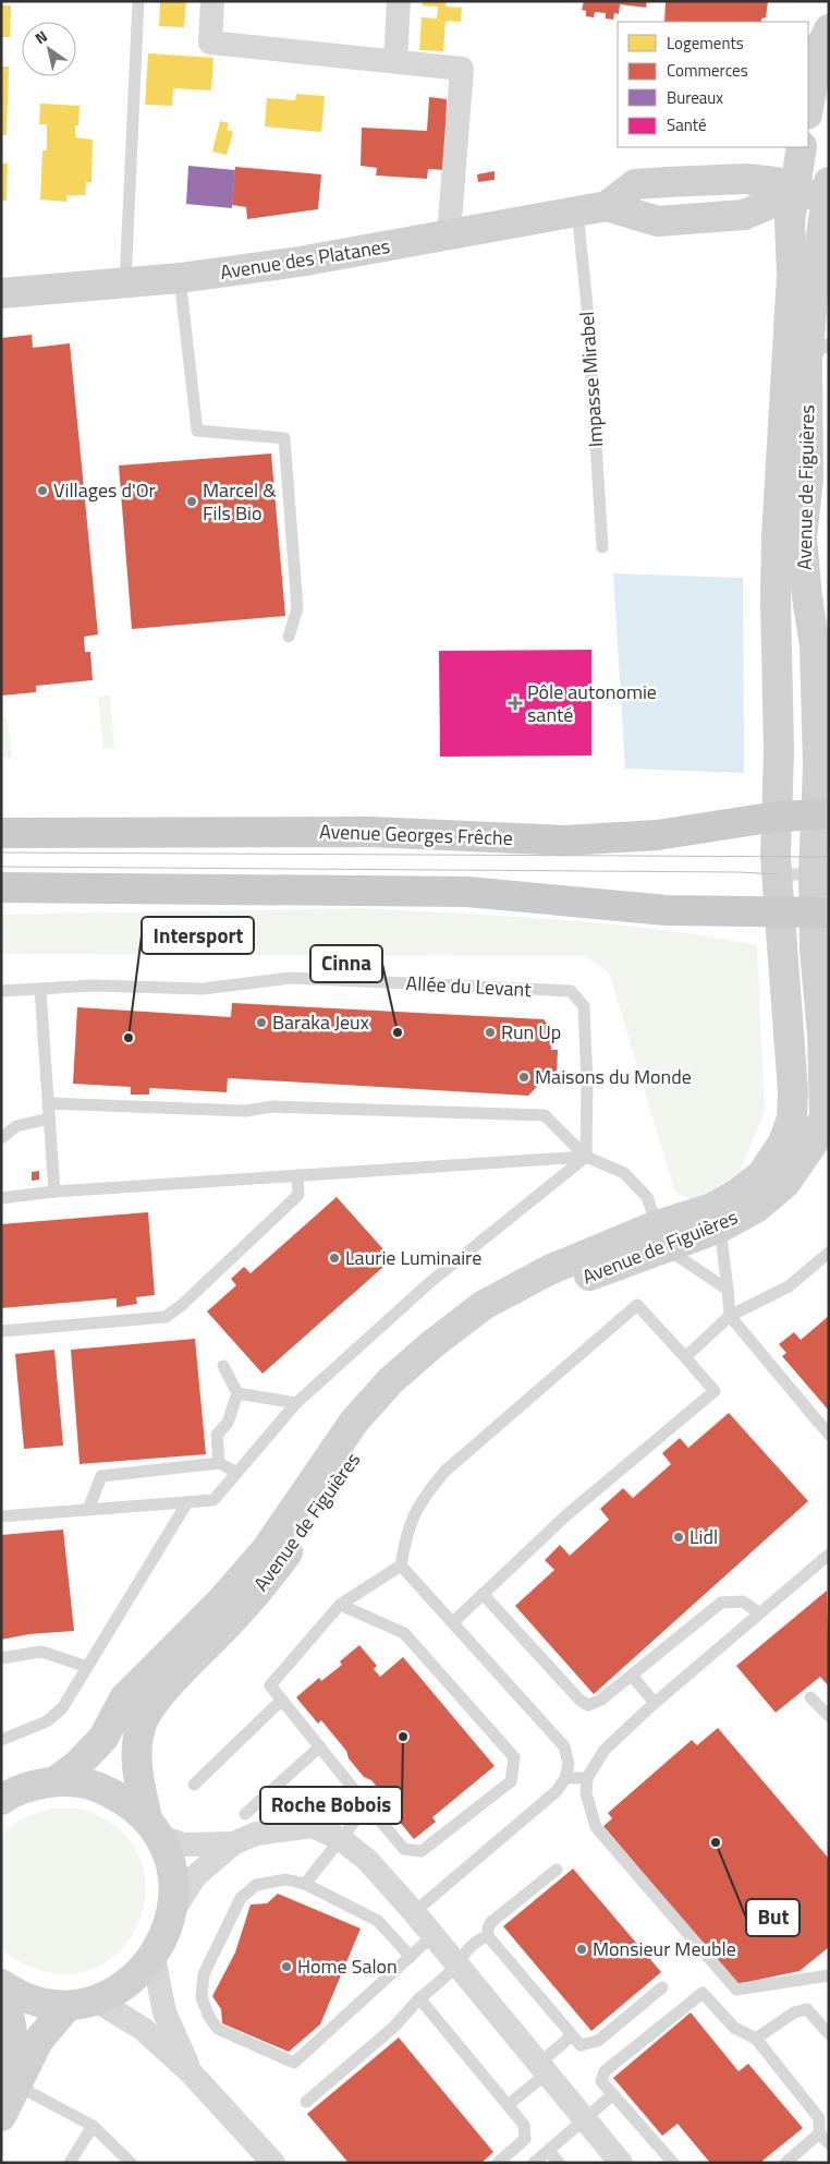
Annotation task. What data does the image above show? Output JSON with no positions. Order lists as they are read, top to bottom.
{
  "streets": {
    "main road": ["Avenue des Platanes", "Avenue de Figuières", "Avenue Georges Frêche"],
    "lane": ["Impasse Mirabel", "Allée du Levant"]
  },
  "crossings": [
    ["Avenue des Platanes", "Impasse Mirabel"],
    ["Avenue des Platanes", "Avenue de Figuières"],
    ["Avenue de Figuières", "Avenue Georges Frêche"]
  ],
  "places": {
    "other": [
      "Villages d'Or",
      "Marcel & Fils Bio",
      "Baraka Jeux",
      "Cinna",
      "Run Up",
      "Intersport",
      "Maisons du Monde",
      "Laurie Luminaire",
      "Lidl",
      "Roche Bobois",
      "But",
      "Monsieur Meuble",
      "Home Salon"
    ],
    "health": ["Pôle autonomie santé"]
  },
  "legend": [
    "Logements",
    "Commerces",
    "Bureaux",
    "Santé"
  ],
  "north": "top left"
}
